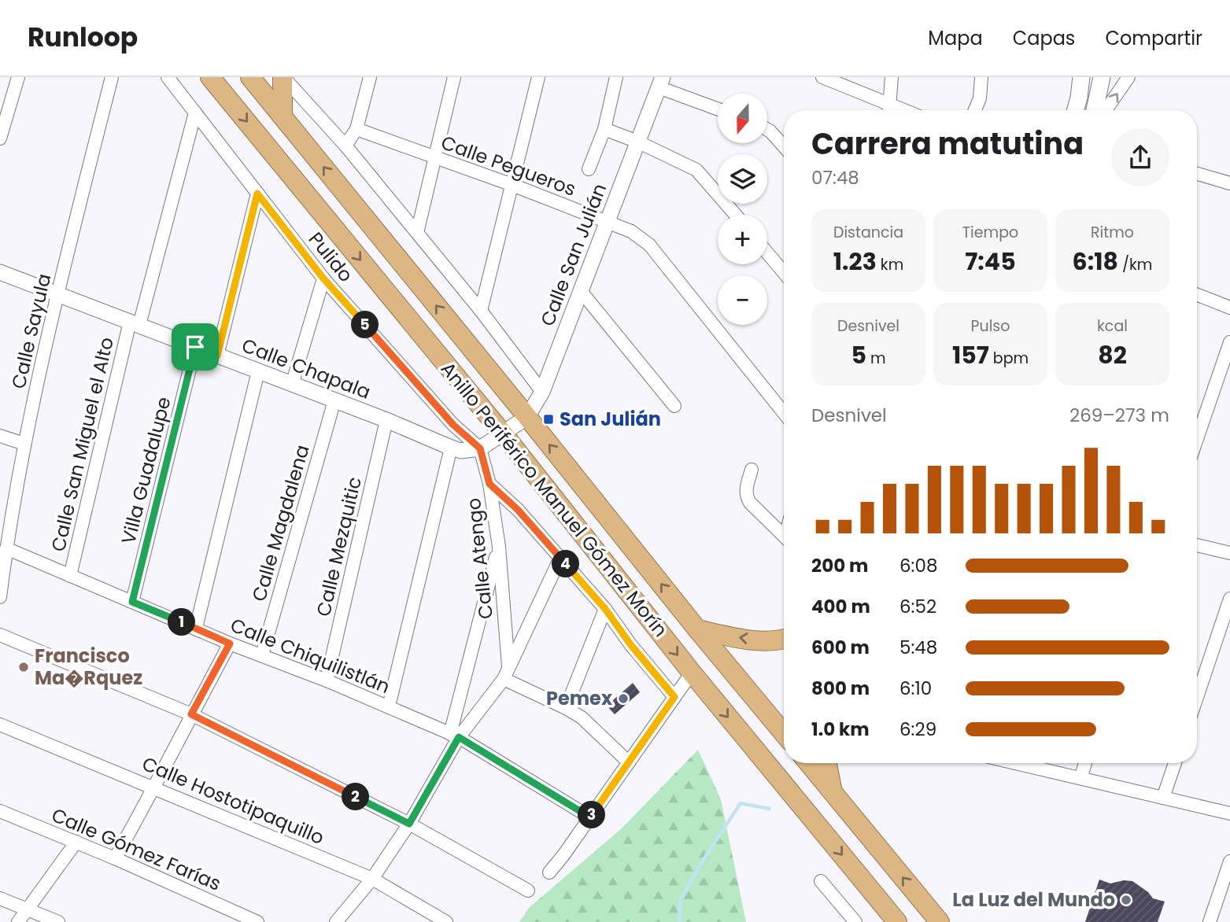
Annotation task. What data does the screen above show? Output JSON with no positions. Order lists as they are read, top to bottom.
{
  "streets": {
    "highway": ["Anillo Periférico Manuel Gómez Morín"],
    "street": [
      "Calle Pegueros",
      "Calle San Julián",
      "Pulido",
      "Calle Sayula",
      "Calle Chapala",
      "Calle San Miguel el Alto",
      "Villa Guadalupe",
      "Calle Magdalena",
      "Calle Mezquitic",
      "Calle Atengo",
      "Calle Chiquilistlán",
      "Calle Hostotipaquillo",
      "Calle Gómez Farías"
    ]
  },
  "crossings": [
    ["Calle Pegueros", "Calle San Julián"],
    ["Calle San Julián", "Anillo Periférico Manuel Gómez Morín"],
    ["Pulido", "Calle Chapala"],
    ["Pulido", "Calle San Miguel el Alto"],
    ["Pulido", "Calle Atengo"],
    ["Calle Sayula", "Calle Chapala"],
    ["Calle Sayula", "Calle Chiquilistlán"],
    ["Calle Chapala", "Calle San Miguel el Alto"],
    ["Calle Chapala", "Villa Guadalupe"],
    ["Calle Chapala", "Calle Magdalena"],
    ["Calle Chapala", "Calle Mezquitic"],
    ["Calle Chapala", "Calle Atengo"],
    ["Calle San Miguel el Alto", "Calle Chiquilistlán"],
    ["Villa Guadalupe", "Calle Chiquilistlán"],
    ["Calle Magdalena", "Calle Chiquilistlán"],
    ["Calle Mezquitic", "Calle Chiquilistlán"]
  ],
  "places": {
    "transit": ["San Julián"],
    "other": ["Francisco Ma�Rquez", "Pemex", "La Luz del Mundo"]
  },
  "north": "bottom",
  "page": {
    "header": "Runloop",
    "nav": ["Mapa", "Capas", "Compartir"],
    "map_buttons": ["+", "−"],
    "heading": ["Carrera matutina", "07:48"],
    "stats": [
      ["Distancia", "1.23 km"],
      ["Tiempo", "7:45"],
      ["Ritmo", "6:18 /km"],
      ["Desnivel", "5 m"],
      ["Pulso", "157 bpm"],
      ["kcal", "82"]
    ],
    "pins": [
      "5",
      "4",
      "1",
      "2",
      "3"
    ],
    "chart": ["Desnivel", "269–273 m"],
    "list": [
      {
        "name": "200 m",
        "note": "6:08"
      },
      {
        "name": "400 m",
        "note": "6:52"
      },
      {
        "name": "600 m",
        "note": "5:48"
      },
      {
        "name": "800 m",
        "note": "6:10"
      },
      {
        "name": "1.0 km",
        "note": "6:29"
      }
    ]
  }
}
